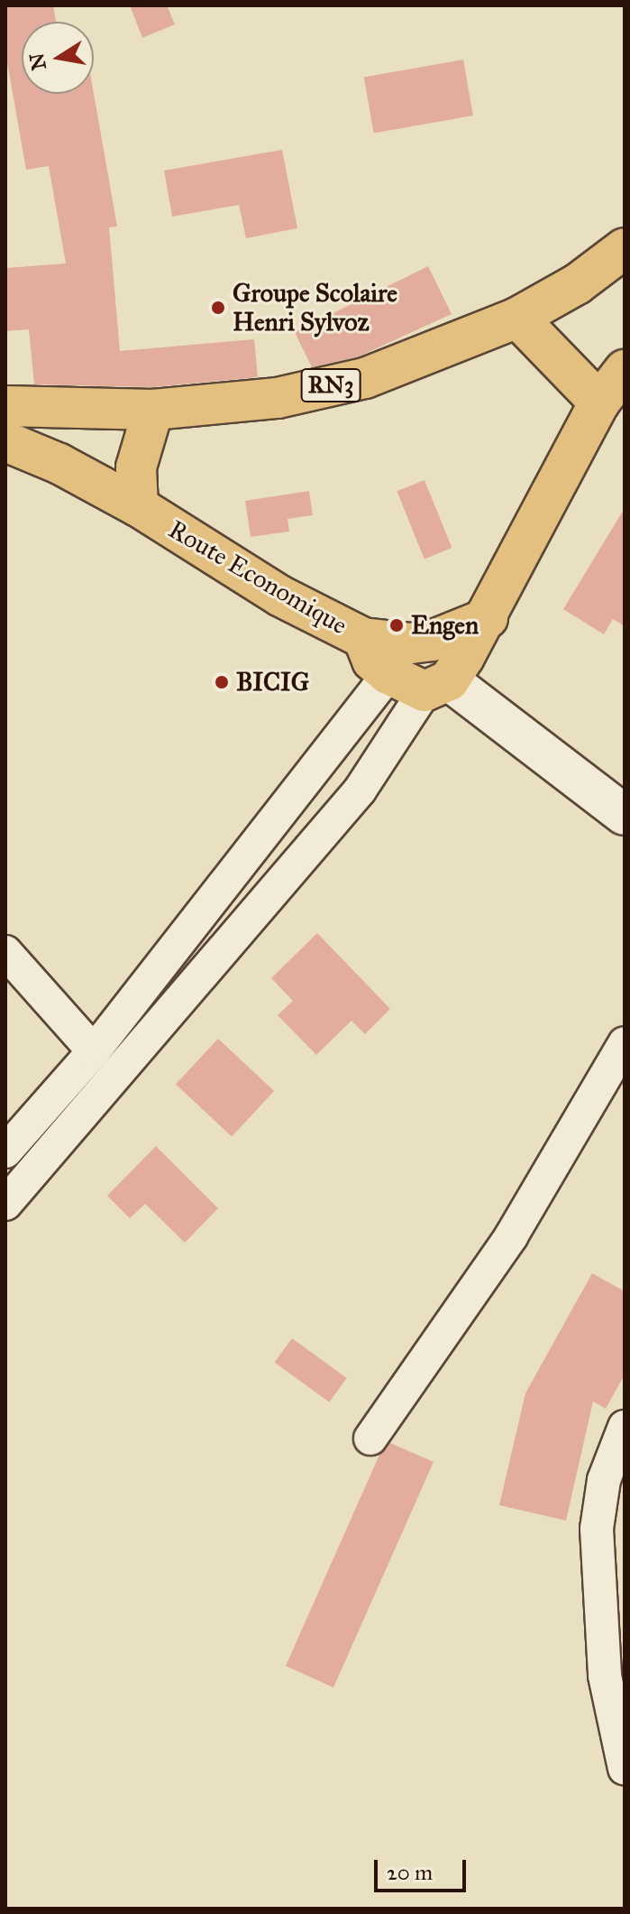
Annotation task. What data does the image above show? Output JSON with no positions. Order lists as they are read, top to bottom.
{
  "streets": {
    "highway": ["RN3", "Route Economique"]
  },
  "places": ["Groupe Scolaire Henri Sylvoz", "Engen", "BICIG"],
  "scale_bar": "20 m",
  "north": "left"
}
